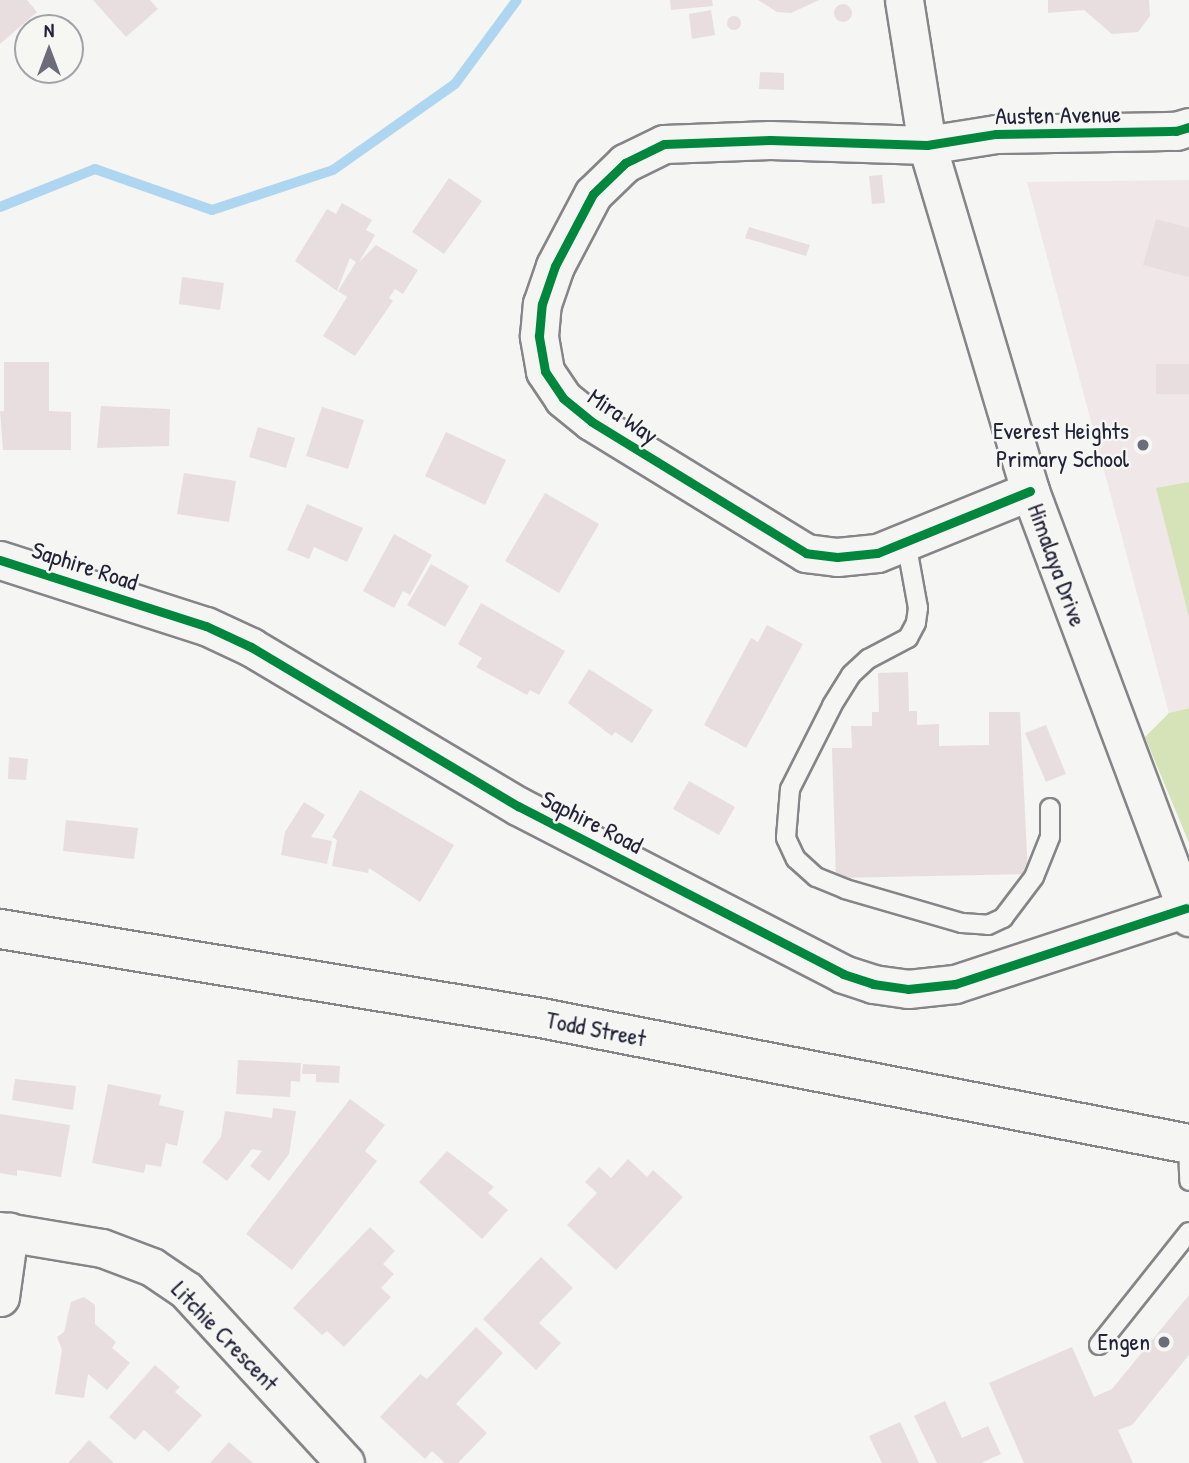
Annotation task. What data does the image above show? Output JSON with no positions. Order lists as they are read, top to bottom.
{
  "streets": {
    "street": [
      "Austen Avenue",
      "Mira Way",
      "Himalaya Drive",
      "Saphire Road",
      "Todd Street",
      "Litchie Crescent"
    ]
  },
  "crossings": [
    ["Austen Avenue", "Mira Way"],
    ["Austen Avenue", "Himalaya Drive"],
    ["Mira Way", "Himalaya Drive"],
    ["Himalaya Drive", "Saphire Road"]
  ],
  "places": ["Everest Heights Primary School", "Engen"],
  "north": "top"
}
